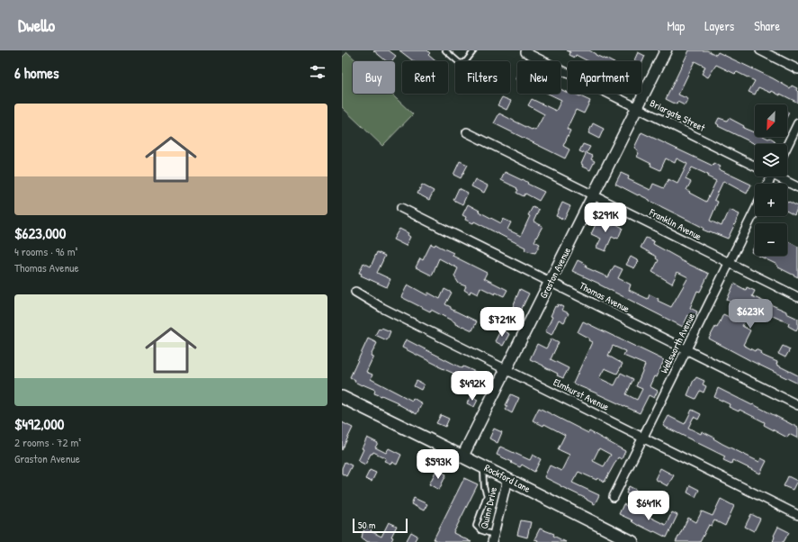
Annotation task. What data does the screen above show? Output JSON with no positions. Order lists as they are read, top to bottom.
{
  "streets": {
    "main road": ["Rockford Lane"],
    "street": [
      "Briargate Street",
      "Franklin Avenue",
      "Graston Avenue",
      "Thomas Avenue",
      "Wellsworth Avenue",
      "Elmhurst Avenue",
      "Quinn Drive"
    ]
  },
  "crossings": [
    ["Briargate Street", "Graston Avenue"],
    ["Franklin Avenue", "Graston Avenue"],
    ["Franklin Avenue", "Wellsworth Avenue"],
    ["Graston Avenue", "Thomas Avenue"],
    ["Graston Avenue", "Elmhurst Avenue"],
    ["Graston Avenue", "Rockford Lane"],
    ["Thomas Avenue", "Wellsworth Avenue"],
    ["Wellsworth Avenue", "Elmhurst Avenue"],
    ["Rockford Lane", "Quinn Drive"]
  ],
  "scale_bar": "50 m",
  "north": "bottom left",
  "page": {
    "header": "Dwello",
    "nav": ["Map", "Layers", "Share"],
    "heading": "6 homes",
    "chip": [
      "Buy",
      "Rent",
      "Filters",
      "New",
      "Apartment"
    ],
    "list": [
      {
        "name": "$623,000",
        "note": "4 rooms · 96 m² · Thomas Avenue"
      },
      {
        "name": "$492,000",
        "note": "2 rooms · 72 m² · Graston Avenue"
      }
    ],
    "map_buttons": ["+", "−"],
    "price": [
      "$291K",
      "$623K",
      "$721K",
      "$492K",
      "$593K",
      "$641K"
    ],
    "scale": "50 m"
  }
}
